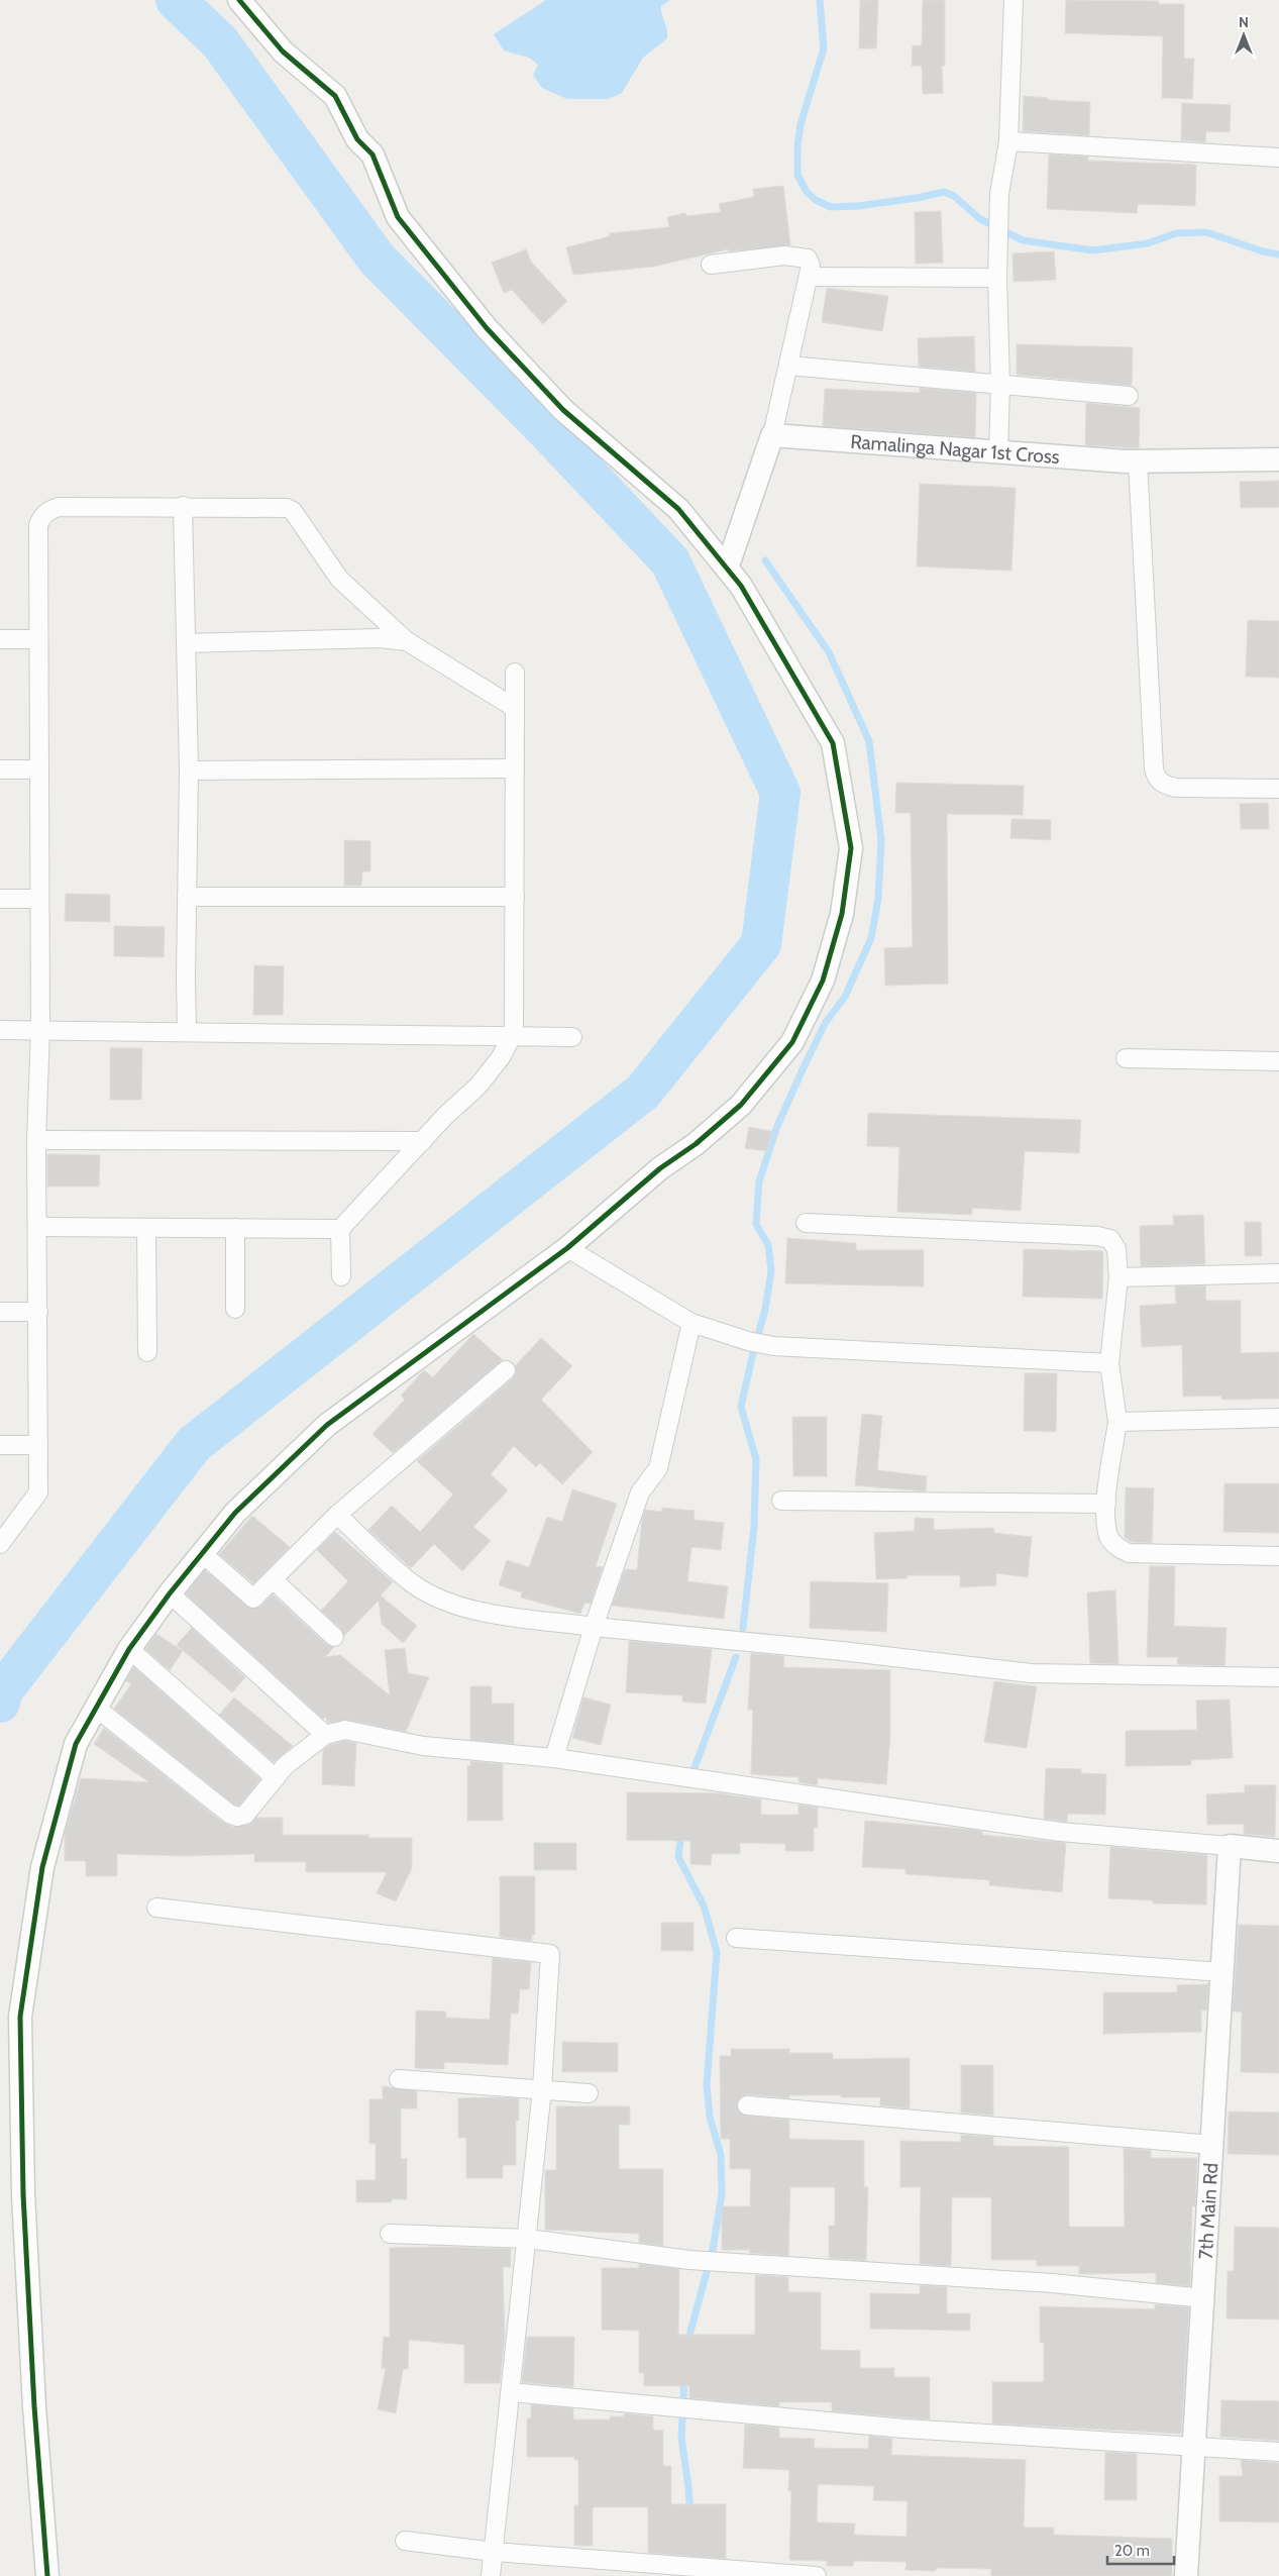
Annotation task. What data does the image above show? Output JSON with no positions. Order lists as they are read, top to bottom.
{
  "streets": {
    "street": ["Ramalinga Nagar 1st Cross", "7th Main Rd"]
  },
  "scale_bar": "20 m",
  "north": "top"
}
